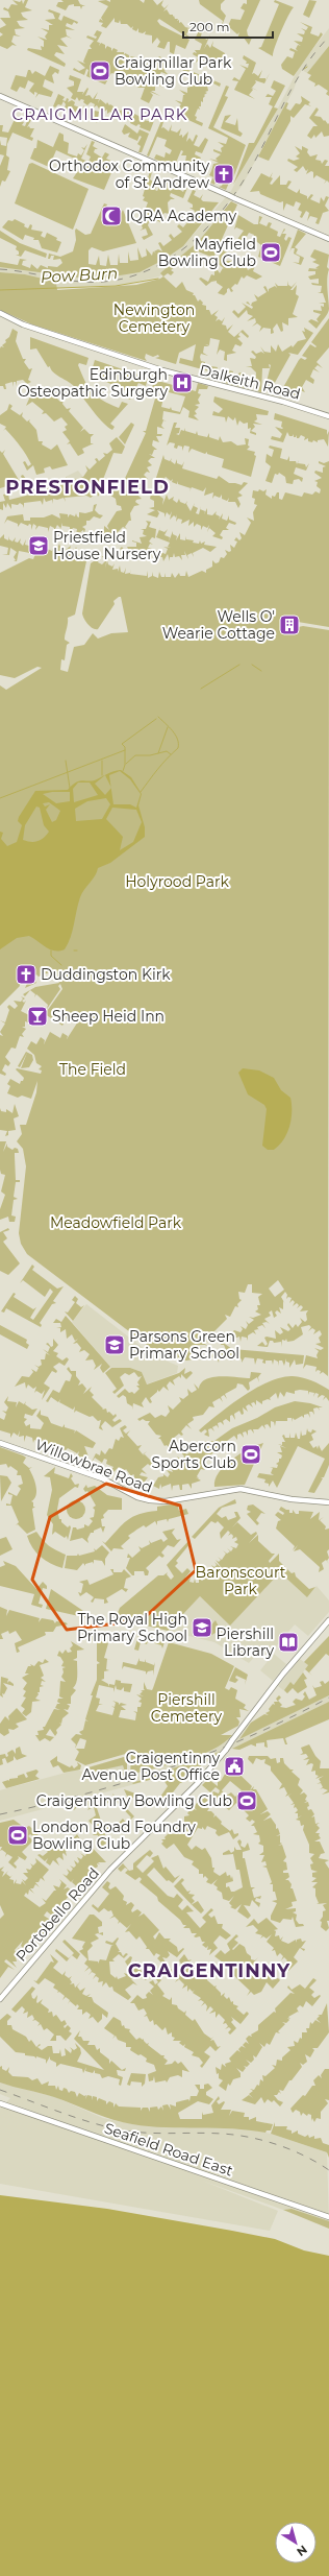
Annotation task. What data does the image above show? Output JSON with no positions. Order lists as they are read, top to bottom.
{
  "streets": {
    "main road": [
      "Dalkeith Road",
      "Willowbrae Road",
      "Portobello Road",
      "Seafield Road East"
    ]
  },
  "districts": ["CRAIGMILLAR PARK", "PRESTONFIELD", "CRAIGENTINNY"],
  "water": ["Pow Burn"],
  "parks": [
    "Newington Cemetery",
    "Holyrood Park",
    "The Field",
    "Meadowfield Park",
    "Baronscourt Park",
    "Piershill Cemetery"
  ],
  "places": {
    "sports": [
      "Craigmillar Park Bowling Club",
      "Mayfield Bowling Club",
      "Abercorn Sports Club",
      "Craigentinny Bowling Club",
      "London Road Foundry Bowling Club"
    ],
    "church": ["Orthodox Community of St Andrew", "Duddingston Kirk"],
    "mosque": ["IQRA Academy"],
    "hospital": ["Edinburgh Osteopathic Surgery"],
    "school or university": ["Priestfield House Nursery", "Parsons Green Primary School", "The Royal High Primary School"],
    "building": ["Wells O' Wearie Cottage"],
    "bar": ["Sheep Heid Inn"],
    "library": ["Piershill Library"],
    "public building": ["Craigentinny Avenue Post Office"]
  },
  "scale_bar": "200 m",
  "north": "bottom right"
}
